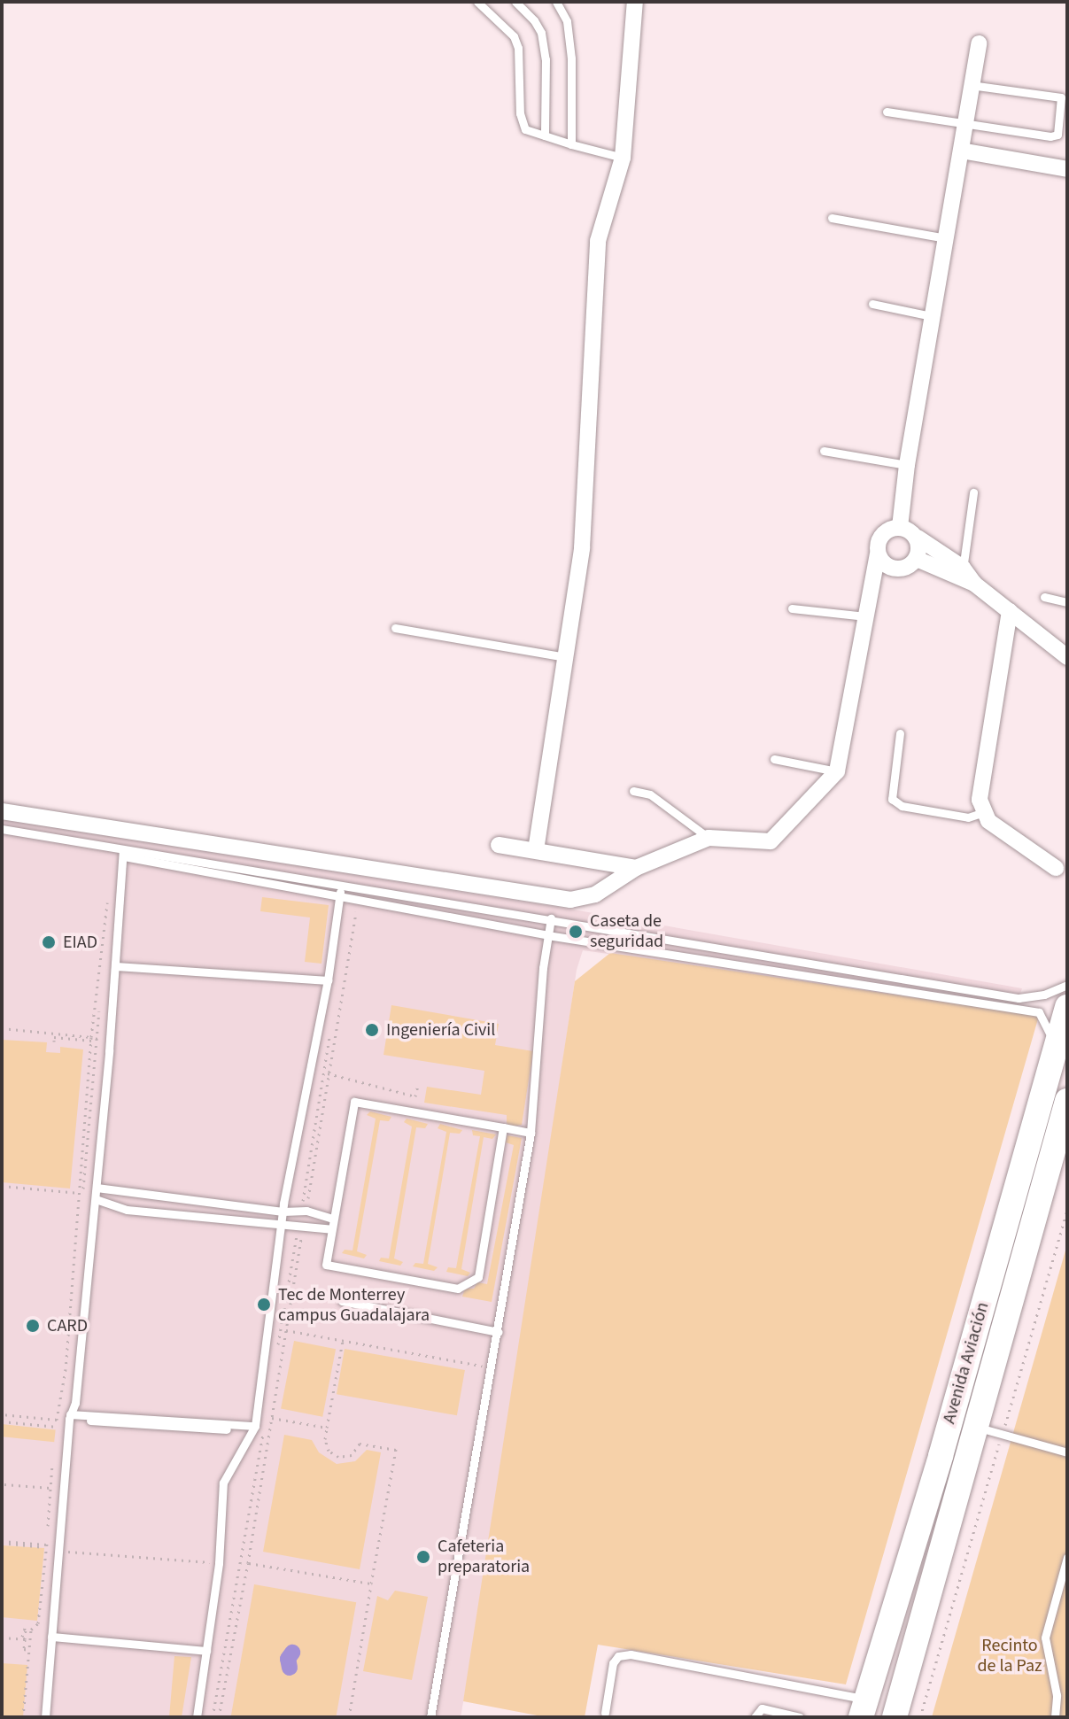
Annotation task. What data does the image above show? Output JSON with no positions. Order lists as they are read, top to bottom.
{
  "streets": {
    "main road": ["Avenida Aviación"]
  },
  "parks": ["Recinto de la Paz"],
  "places": [
    "Caseta de seguridad",
    "EIAD",
    "Ingeniería Civil",
    "Tec de Monterrey campus Guadalajara",
    "CARD",
    "Cafeteria preparatoria"
  ]
}
